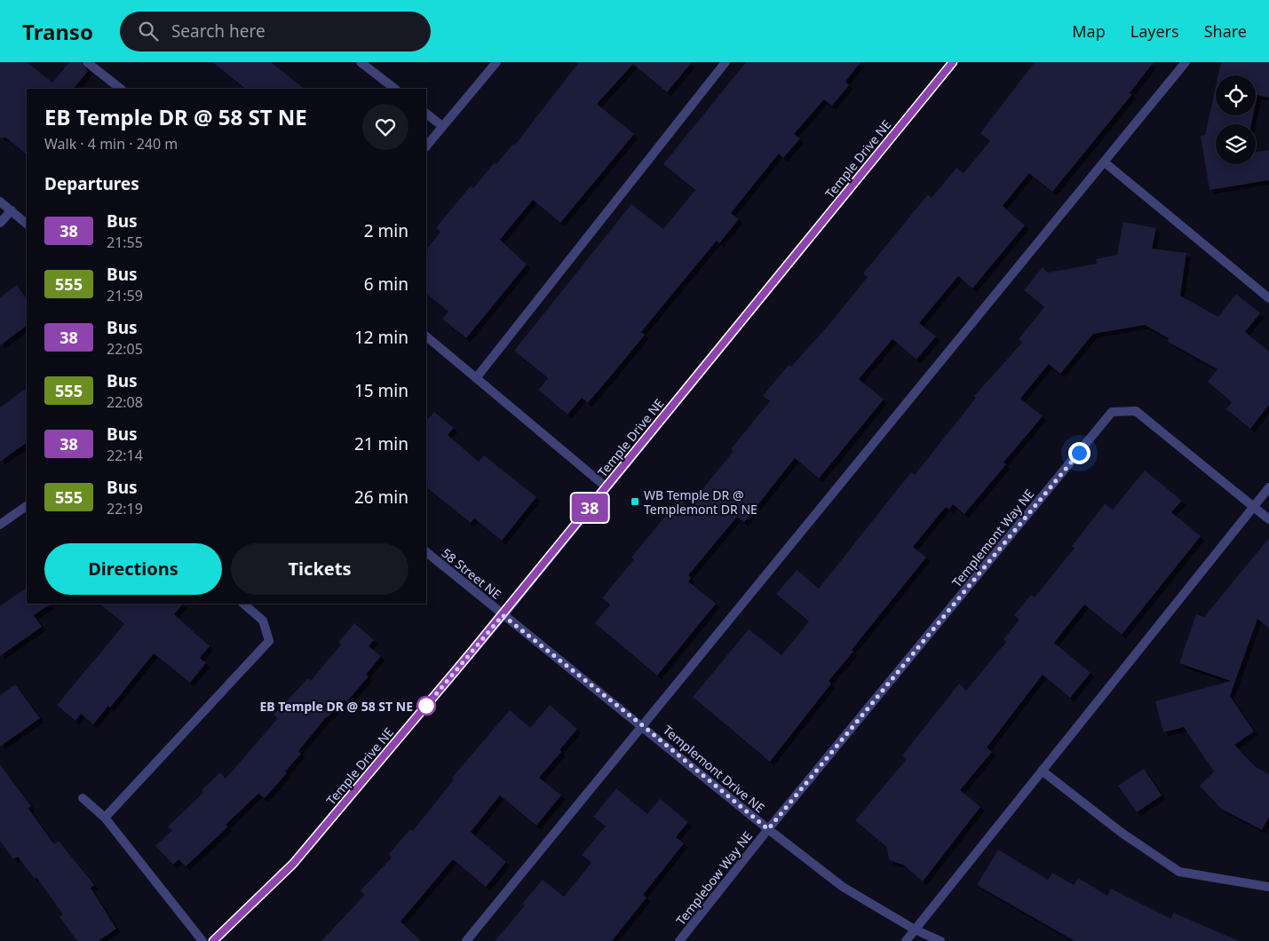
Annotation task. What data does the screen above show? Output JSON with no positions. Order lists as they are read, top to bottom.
{
  "streets": {
    "street": [
      "Temple Drive NE",
      "Templemont Way NE",
      "58 Street NE",
      "Templemont Drive NE",
      "Templebow Way NE"
    ]
  },
  "crossings": [
    ["Temple Drive NE", "58 Street NE"],
    ["Temple Drive NE", "Templemont Drive NE"],
    ["Templemont Way NE", "Templemont Drive NE"],
    ["Templemont Way NE", "Templebow Way NE"],
    ["58 Street NE", "Templemont Drive NE"],
    ["Templemont Drive NE", "Templebow Way NE"]
  ],
  "places": {
    "transit": ["WB Temple DR @ Templemont DR NE"],
    "other": ["EB Temple DR @ 58 ST NE"]
  },
  "lines": ["bus line 38"],
  "page": {
    "header": "Transo",
    "search": "Search here",
    "nav": ["Map", "Layers", "Share"],
    "on_map": "38",
    "heading": [
      ["EB Temple DR @ 58 ST NE", "Walk · 4 min · 240 m"],
      "Departures"
    ],
    "list": [
      {
        "mark": "38",
        "name": "Bus",
        "note": "21:55",
        "value": "2 min"
      },
      {
        "mark": "555",
        "name": "Bus",
        "note": "21:59",
        "value": "6 min"
      },
      {
        "mark": "38",
        "name": "Bus",
        "note": "22:05",
        "value": "12 min"
      },
      {
        "mark": "555",
        "name": "Bus",
        "note": "22:08",
        "value": "15 min"
      },
      {
        "mark": "38",
        "name": "Bus",
        "note": "22:14",
        "value": "21 min"
      },
      {
        "mark": "555",
        "name": "Bus",
        "note": "22:19",
        "value": "26 min"
      }
    ],
    "buttons": ["Directions", "Tickets"]
  }
}
